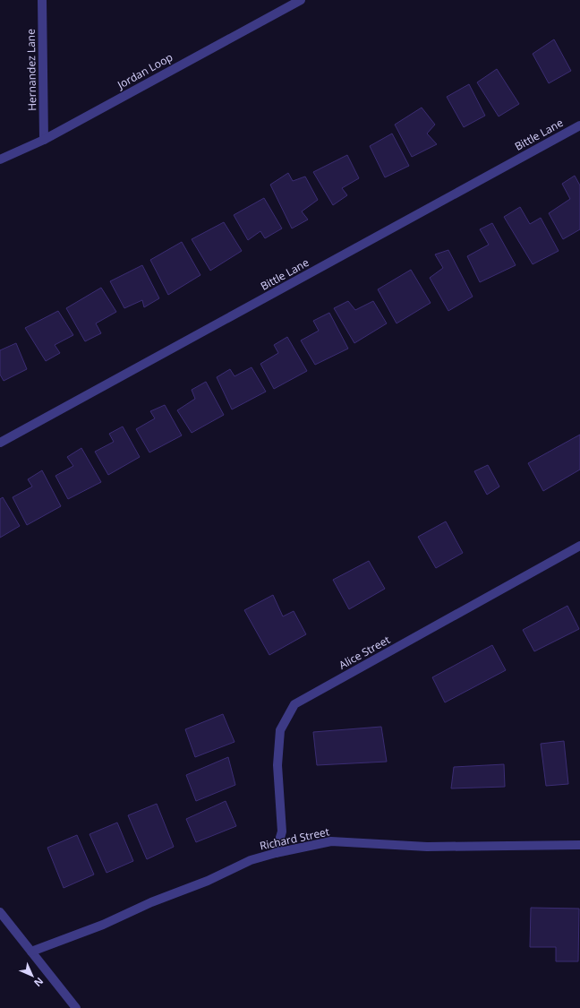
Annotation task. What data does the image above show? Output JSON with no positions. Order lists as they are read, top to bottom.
{
  "streets": {
    "street": [
      "Hernandez Lane",
      "Jordan Loop",
      "Bittle Lane",
      "Alice Street",
      "Richard Street"
    ]
  },
  "crossings": [
    ["Hernandez Lane", "Jordan Loop"],
    ["Alice Street", "Richard Street"]
  ],
  "north": "bottom right"
}
